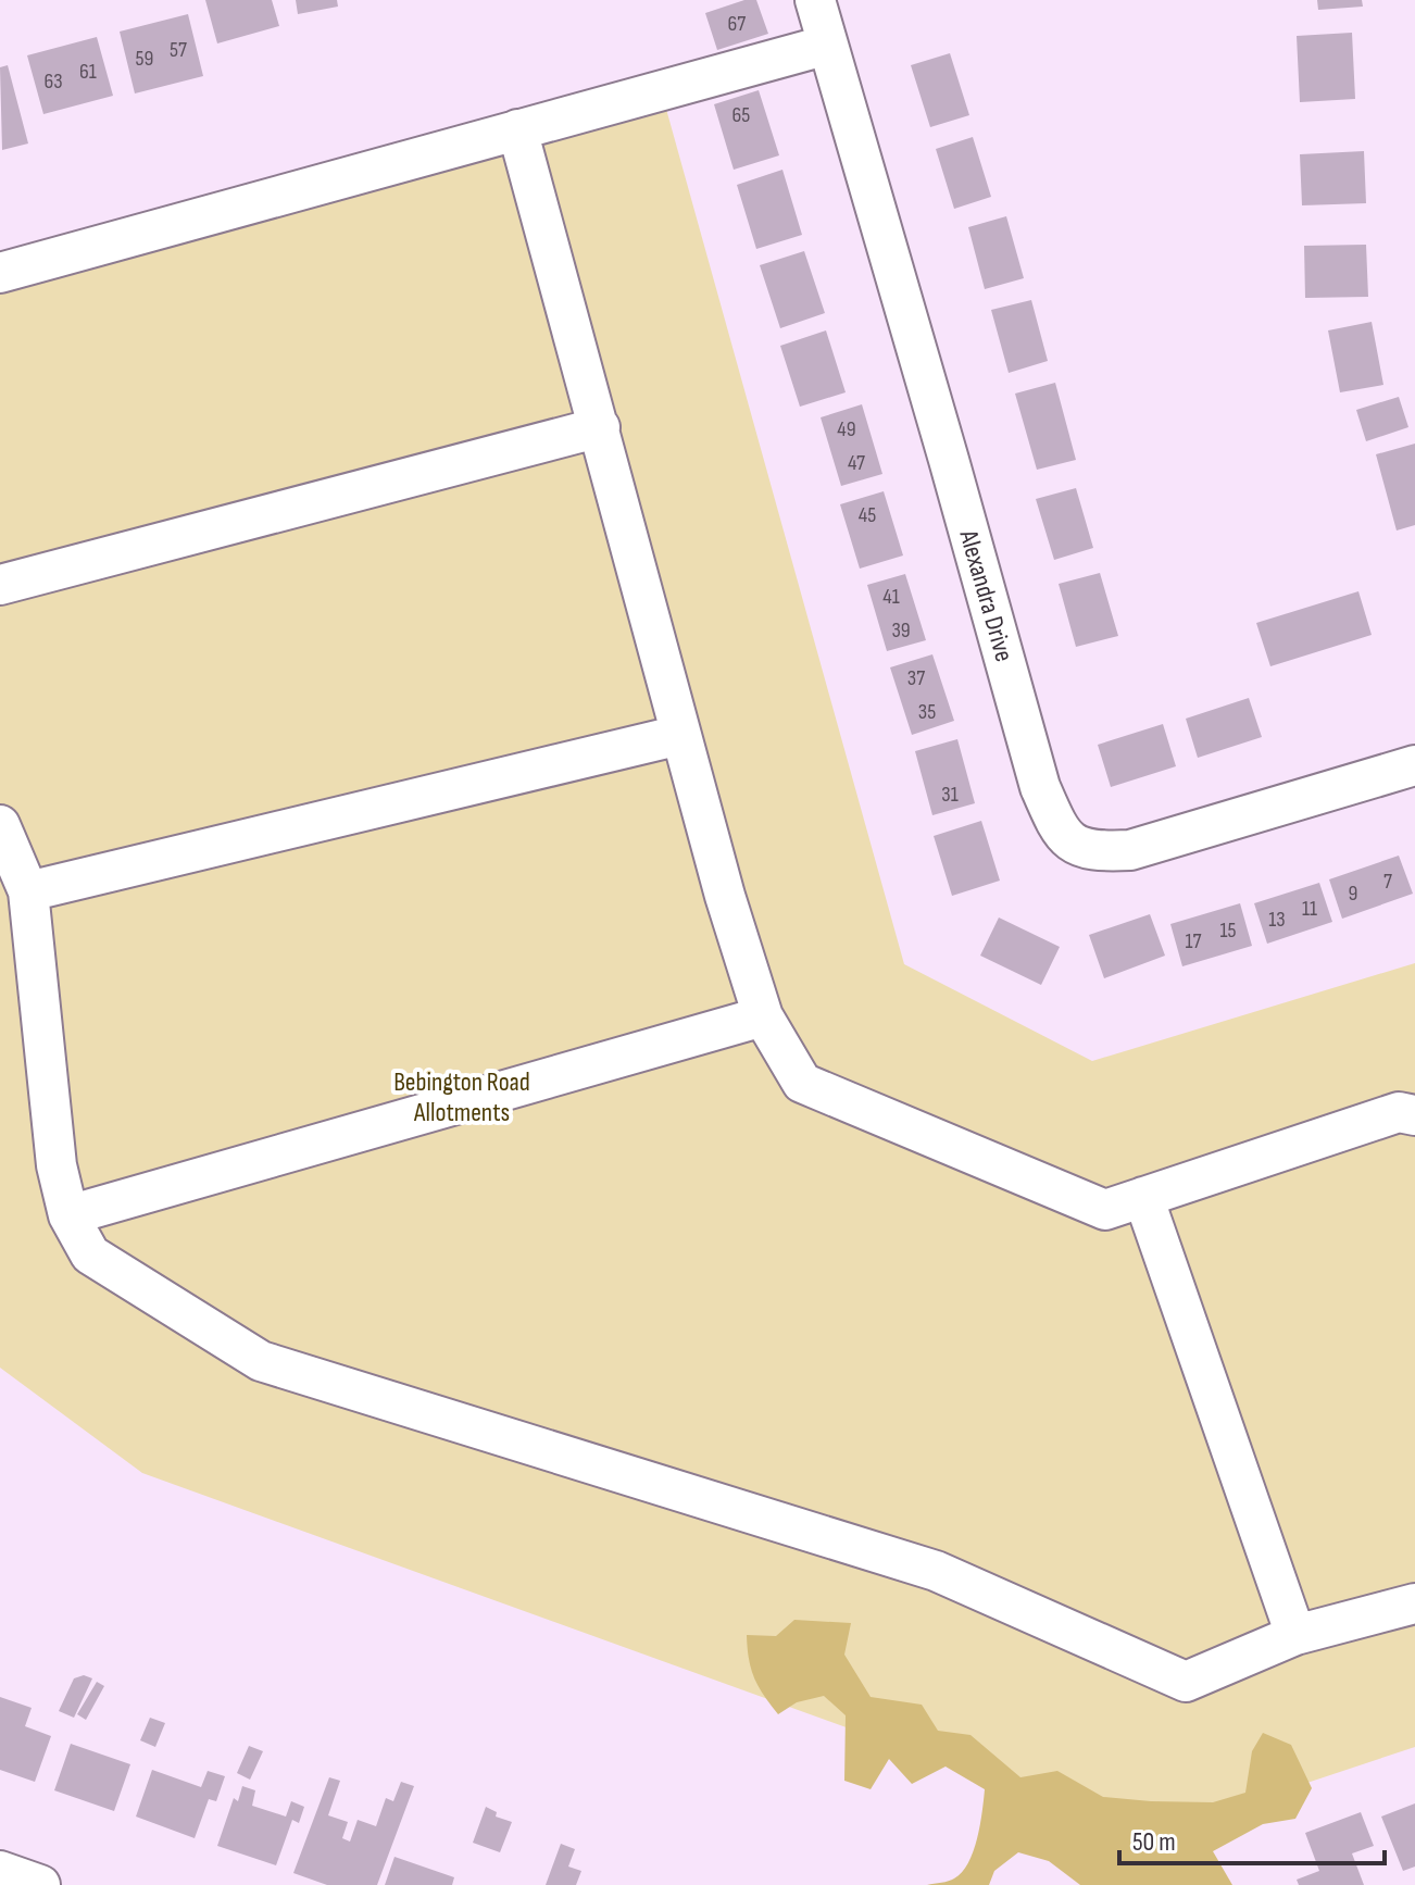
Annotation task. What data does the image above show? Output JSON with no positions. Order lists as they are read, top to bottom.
{
  "streets": {
    "street": ["Alexandra Drive"]
  },
  "parks": ["Bebington Road Allotments"],
  "house_numbers": [
    "67",
    "57",
    "59",
    "61",
    "63",
    "65",
    "49",
    "47",
    "45",
    "41",
    "39",
    "37",
    "35",
    "31",
    "7",
    "9",
    "11",
    "13",
    "15",
    "17"
  ],
  "scale_bar": "50 m"
}
